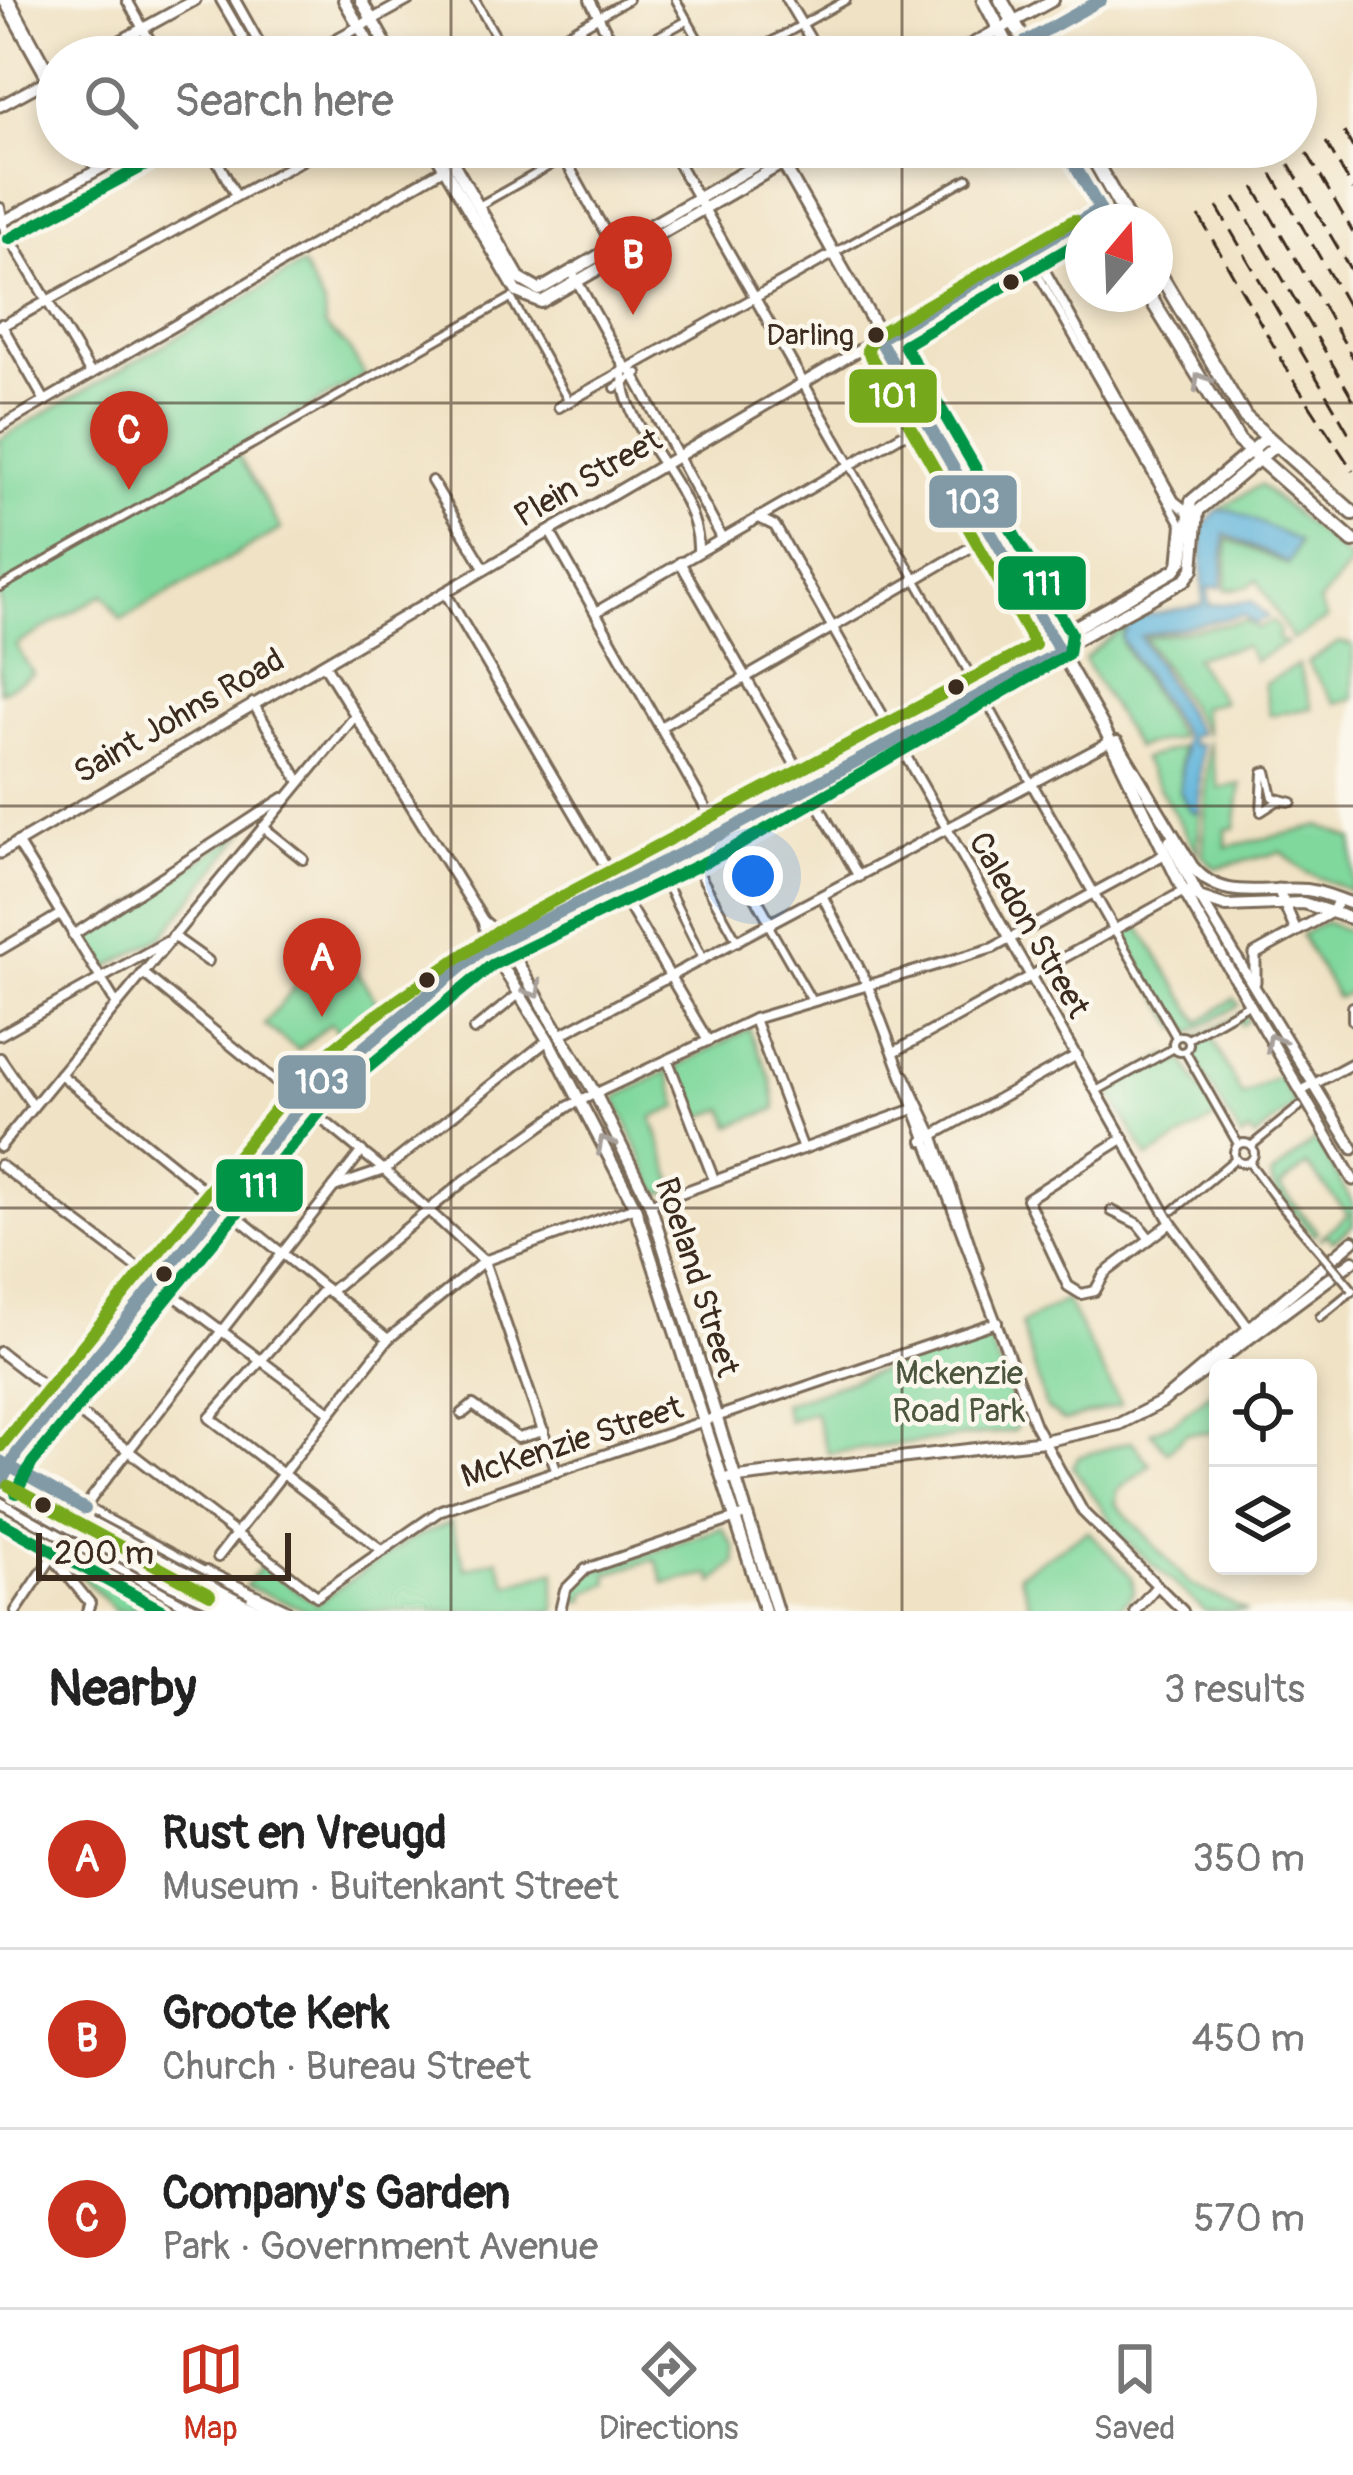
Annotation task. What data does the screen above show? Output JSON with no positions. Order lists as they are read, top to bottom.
{
  "streets": {
    "main road": ["Roeland Street"],
    "street": [
      "Plein Street",
      "Saint Johns Road",
      "Caledon Street",
      "McKenzie Street"
    ]
  },
  "crossings": [
    ["Plein Street", "Saint Johns Road"],
    ["Plein Street", "Roeland Street"],
    ["Saint Johns Road", "Roeland Street"],
    ["Roeland Street", "McKenzie Street"]
  ],
  "parks": ["Mckenzie Road Park"],
  "places": ["Darling"],
  "lines": ["transit line 103", "transit line 111", "transit line 101"],
  "scale_bar": "200 m",
  "north": "top",
  "page": {
    "search": "Search here",
    "pins": ["B", "C", "A"],
    "scale": "200 m",
    "heading": ["Nearby", "3 results"],
    "list": [
      {
        "mark": "A",
        "name": "Rust en Vreugd",
        "note": "Museum · Buitenkant Street",
        "value": "350 m"
      },
      {
        "mark": "B",
        "name": "Groote Kerk",
        "note": "Church · Bureau Street",
        "value": "450 m"
      },
      {
        "mark": "C",
        "name": "Company's Garden",
        "note": "Park · Government Avenue",
        "value": "570 m"
      }
    ],
    "nav": ["Map", "Directions", "Saved"]
  }
}
